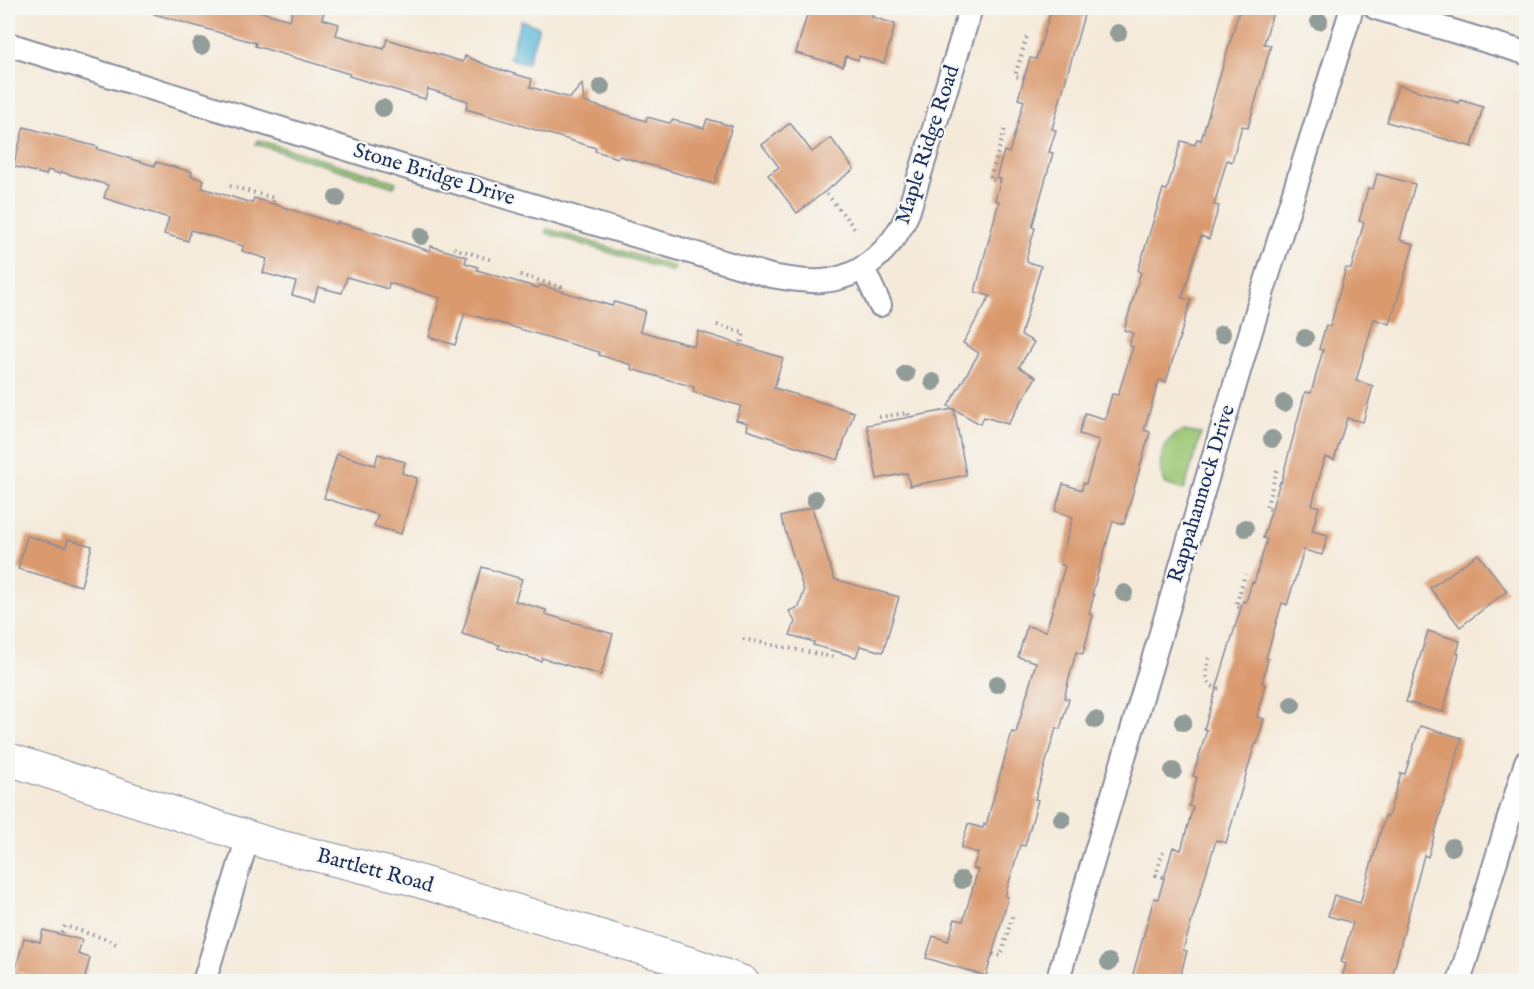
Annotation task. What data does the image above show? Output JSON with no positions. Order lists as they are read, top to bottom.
{
  "streets": {
    "main road": ["Bartlett Road"],
    "street": ["Maple Ridge Road", "Stone Bridge Drive", "Rappahannock Drive"]
  },
  "crossings": [
    ["Maple Ridge Road", "Stone Bridge Drive"]
  ]
}
